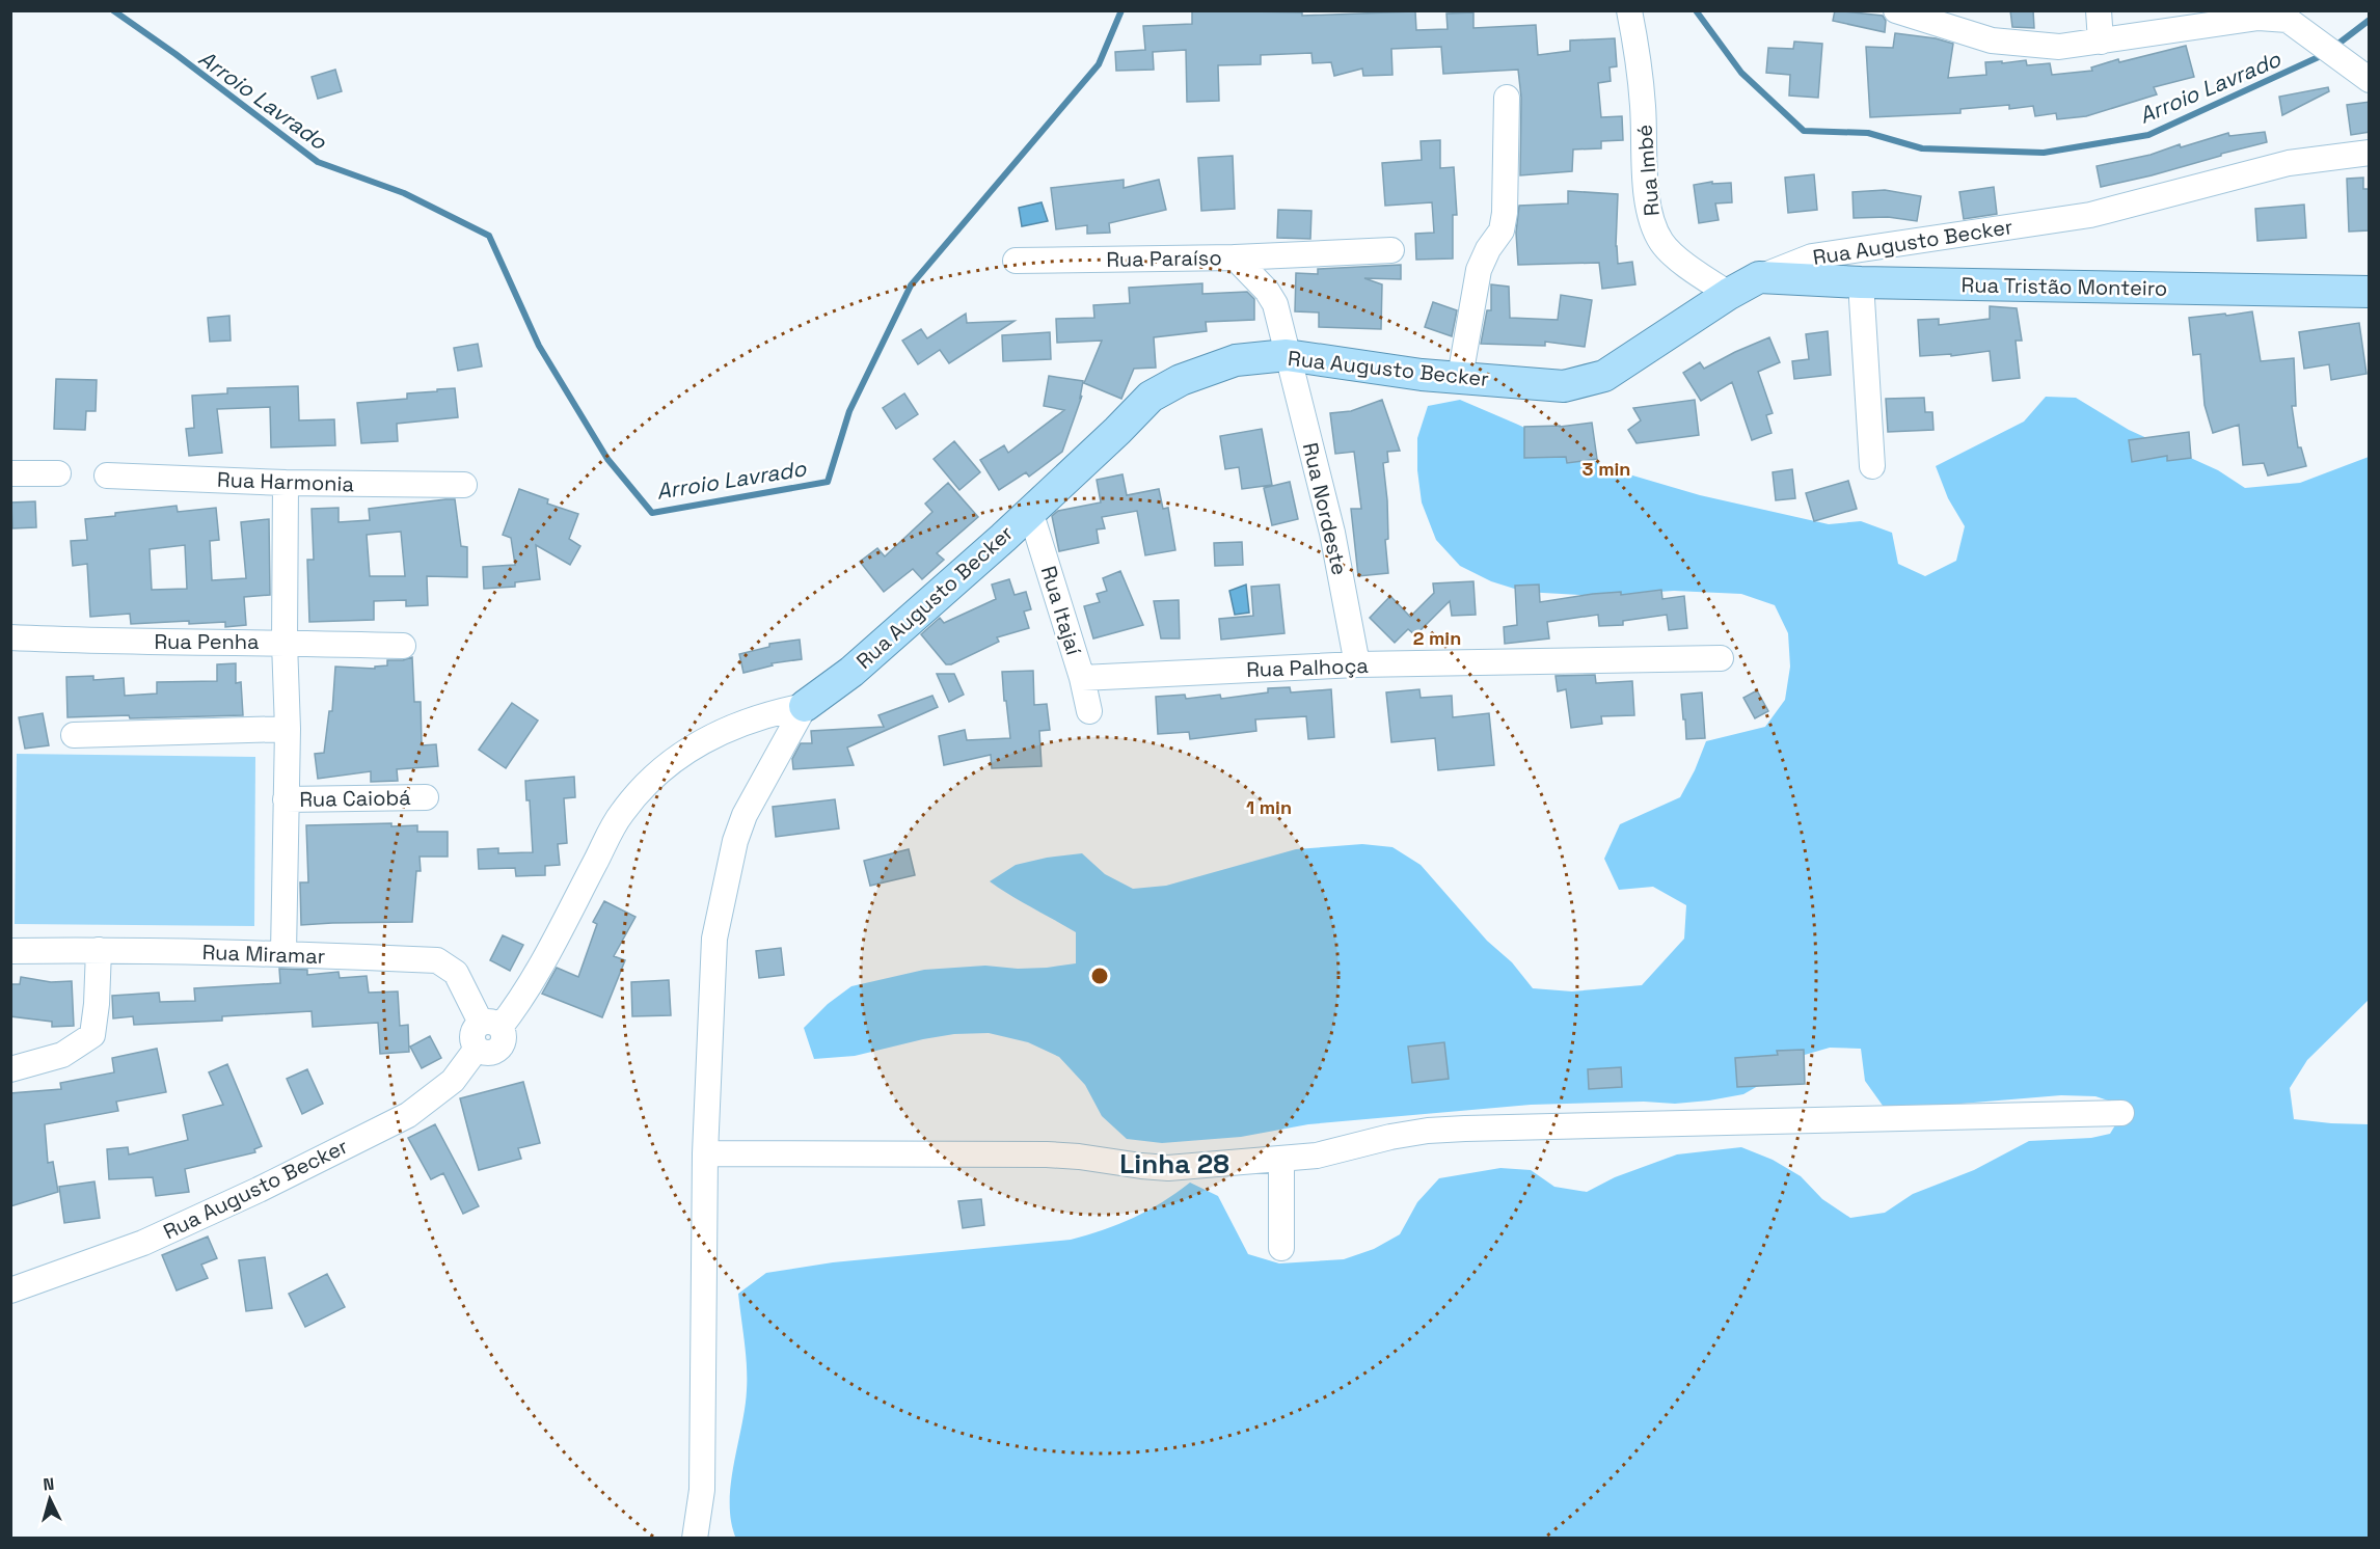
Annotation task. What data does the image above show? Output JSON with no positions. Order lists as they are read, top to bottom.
{
  "streets": {
    "main road": ["Rua Augusto Becker", "Rua Tristão Monteiro"],
    "street": [
      "Rua Imbé",
      "Rua Paraíso",
      "Rua Harmonia",
      "Rua Nordeste",
      "Rua Itajaí",
      "Rua Penha",
      "Rua Palhoça",
      "Rua Caiobá",
      "Rua Miramar"
    ]
  },
  "crossings": [
    ["Rua Imbé", "Rua Augusto Becker"],
    ["Rua Augusto Becker", "Rua Paraíso"],
    ["Rua Augusto Becker", "Rua Tristão Monteiro"],
    ["Rua Augusto Becker", "Rua Nordeste"],
    ["Rua Augusto Becker", "Rua Itajaí"],
    ["Rua Augusto Becker", "Rua Miramar"],
    ["Rua Paraíso", "Rua Nordeste"],
    ["Rua Nordeste", "Rua Palhoça"],
    ["Rua Itajaí", "Rua Palhoça"]
  ],
  "districts": ["Linha 28"],
  "water": ["Arroio Lavrado"],
  "north": "top",
  "rings": ["3 min", "2 min", "1 min"]
}
